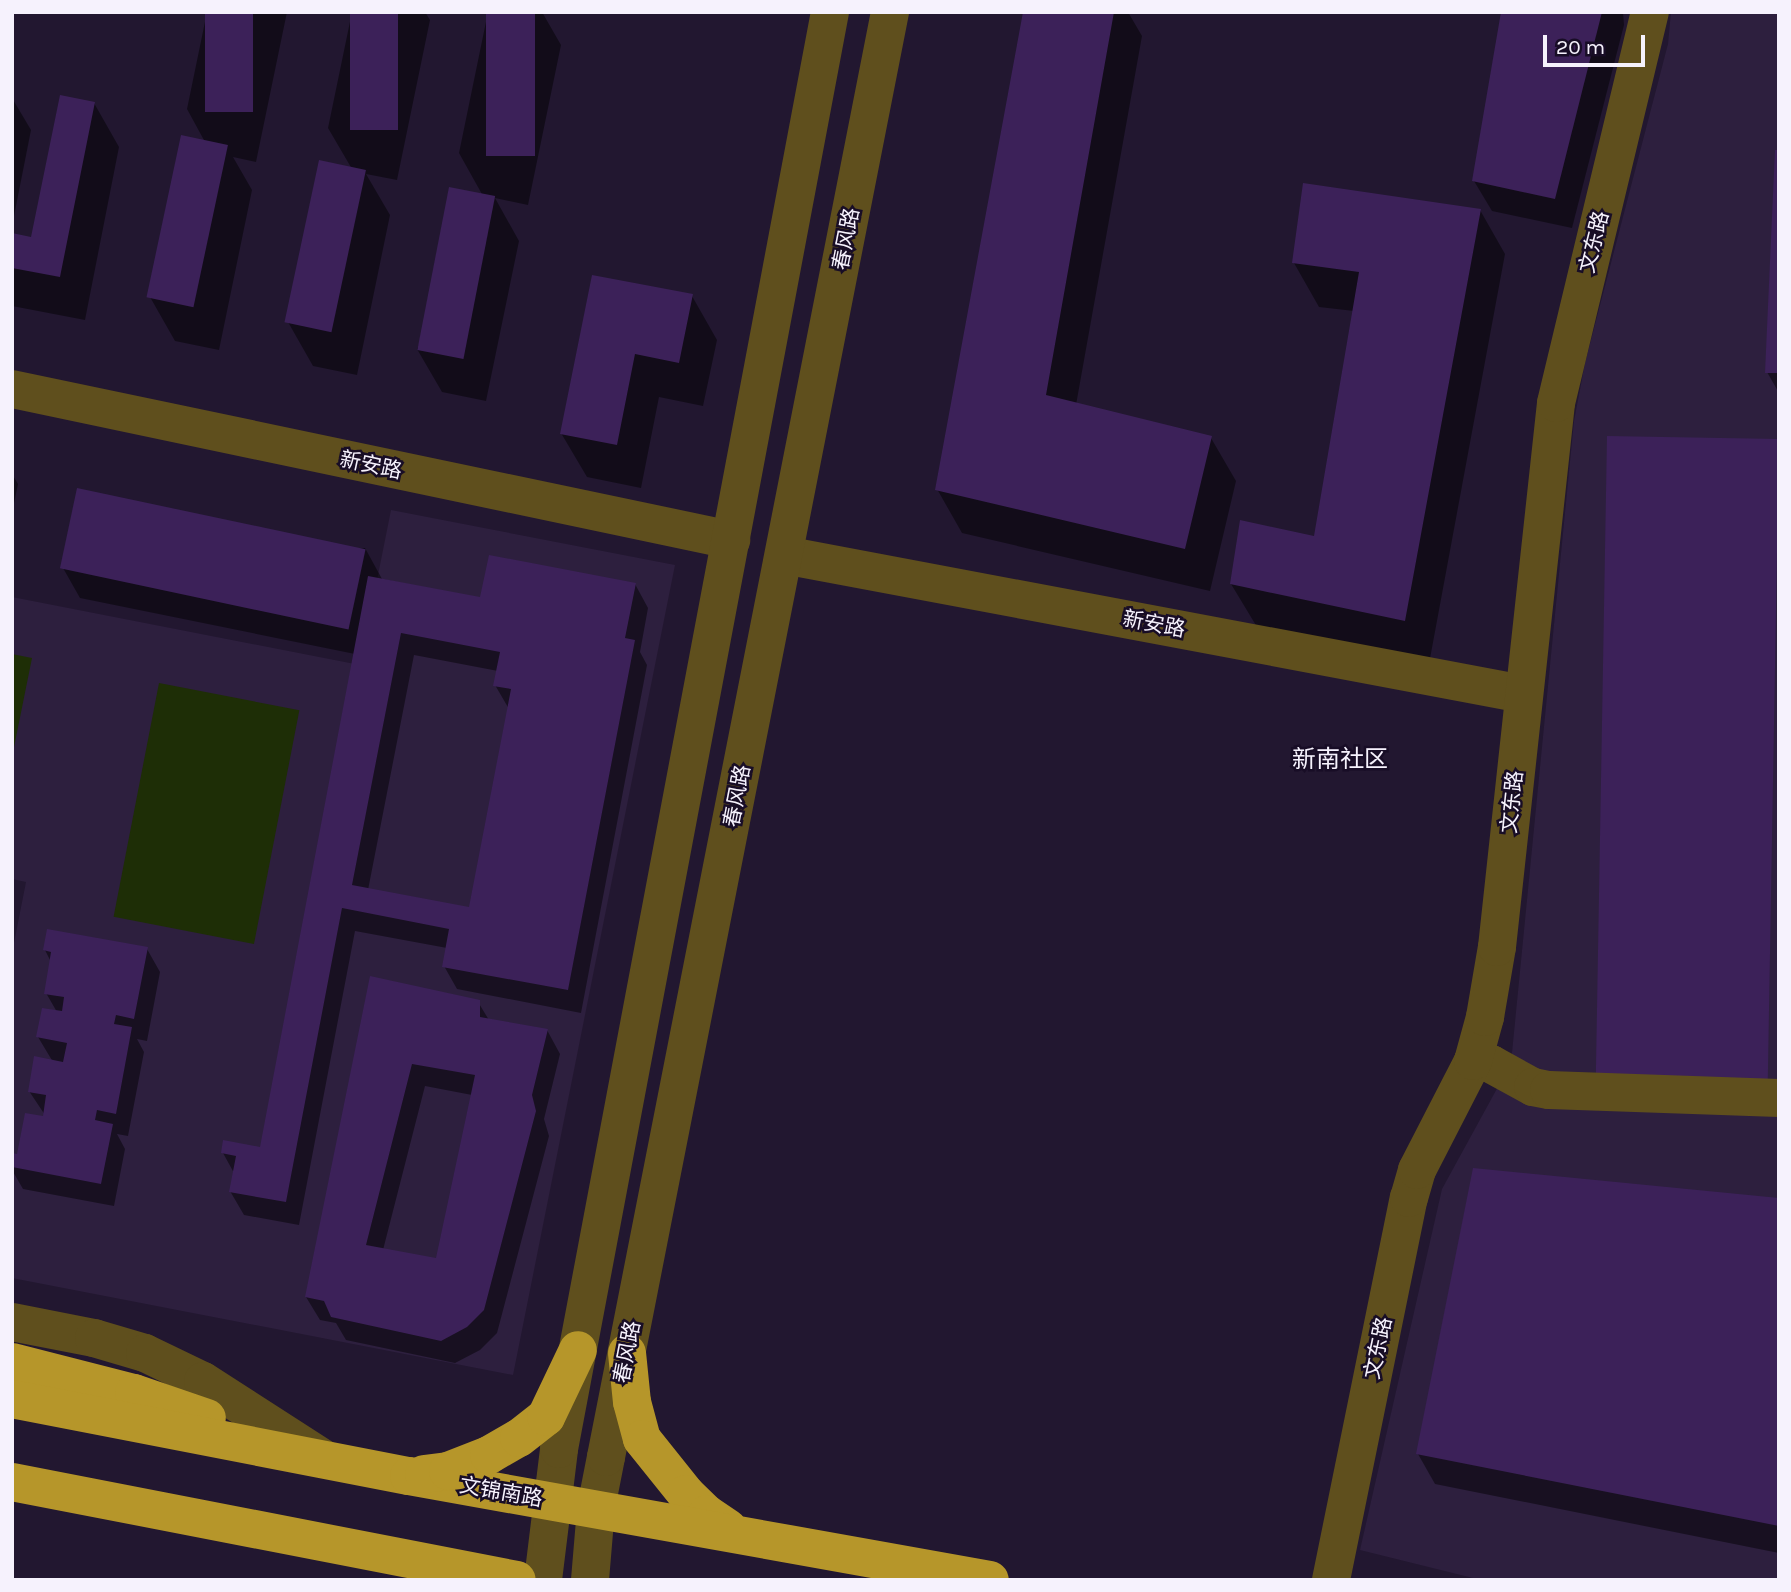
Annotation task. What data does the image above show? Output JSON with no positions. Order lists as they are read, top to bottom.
{
  "streets": {
    "highway": ["文锦南路"],
    "street": ["春风路", "文东路", "新安路"]
  },
  "crossings": [
    ["春风路", "新安路"],
    ["春风路", "文锦南路"],
    ["文东路", "新安路"]
  ],
  "districts": ["新南社区"],
  "scale_bar": "20 m"
}
